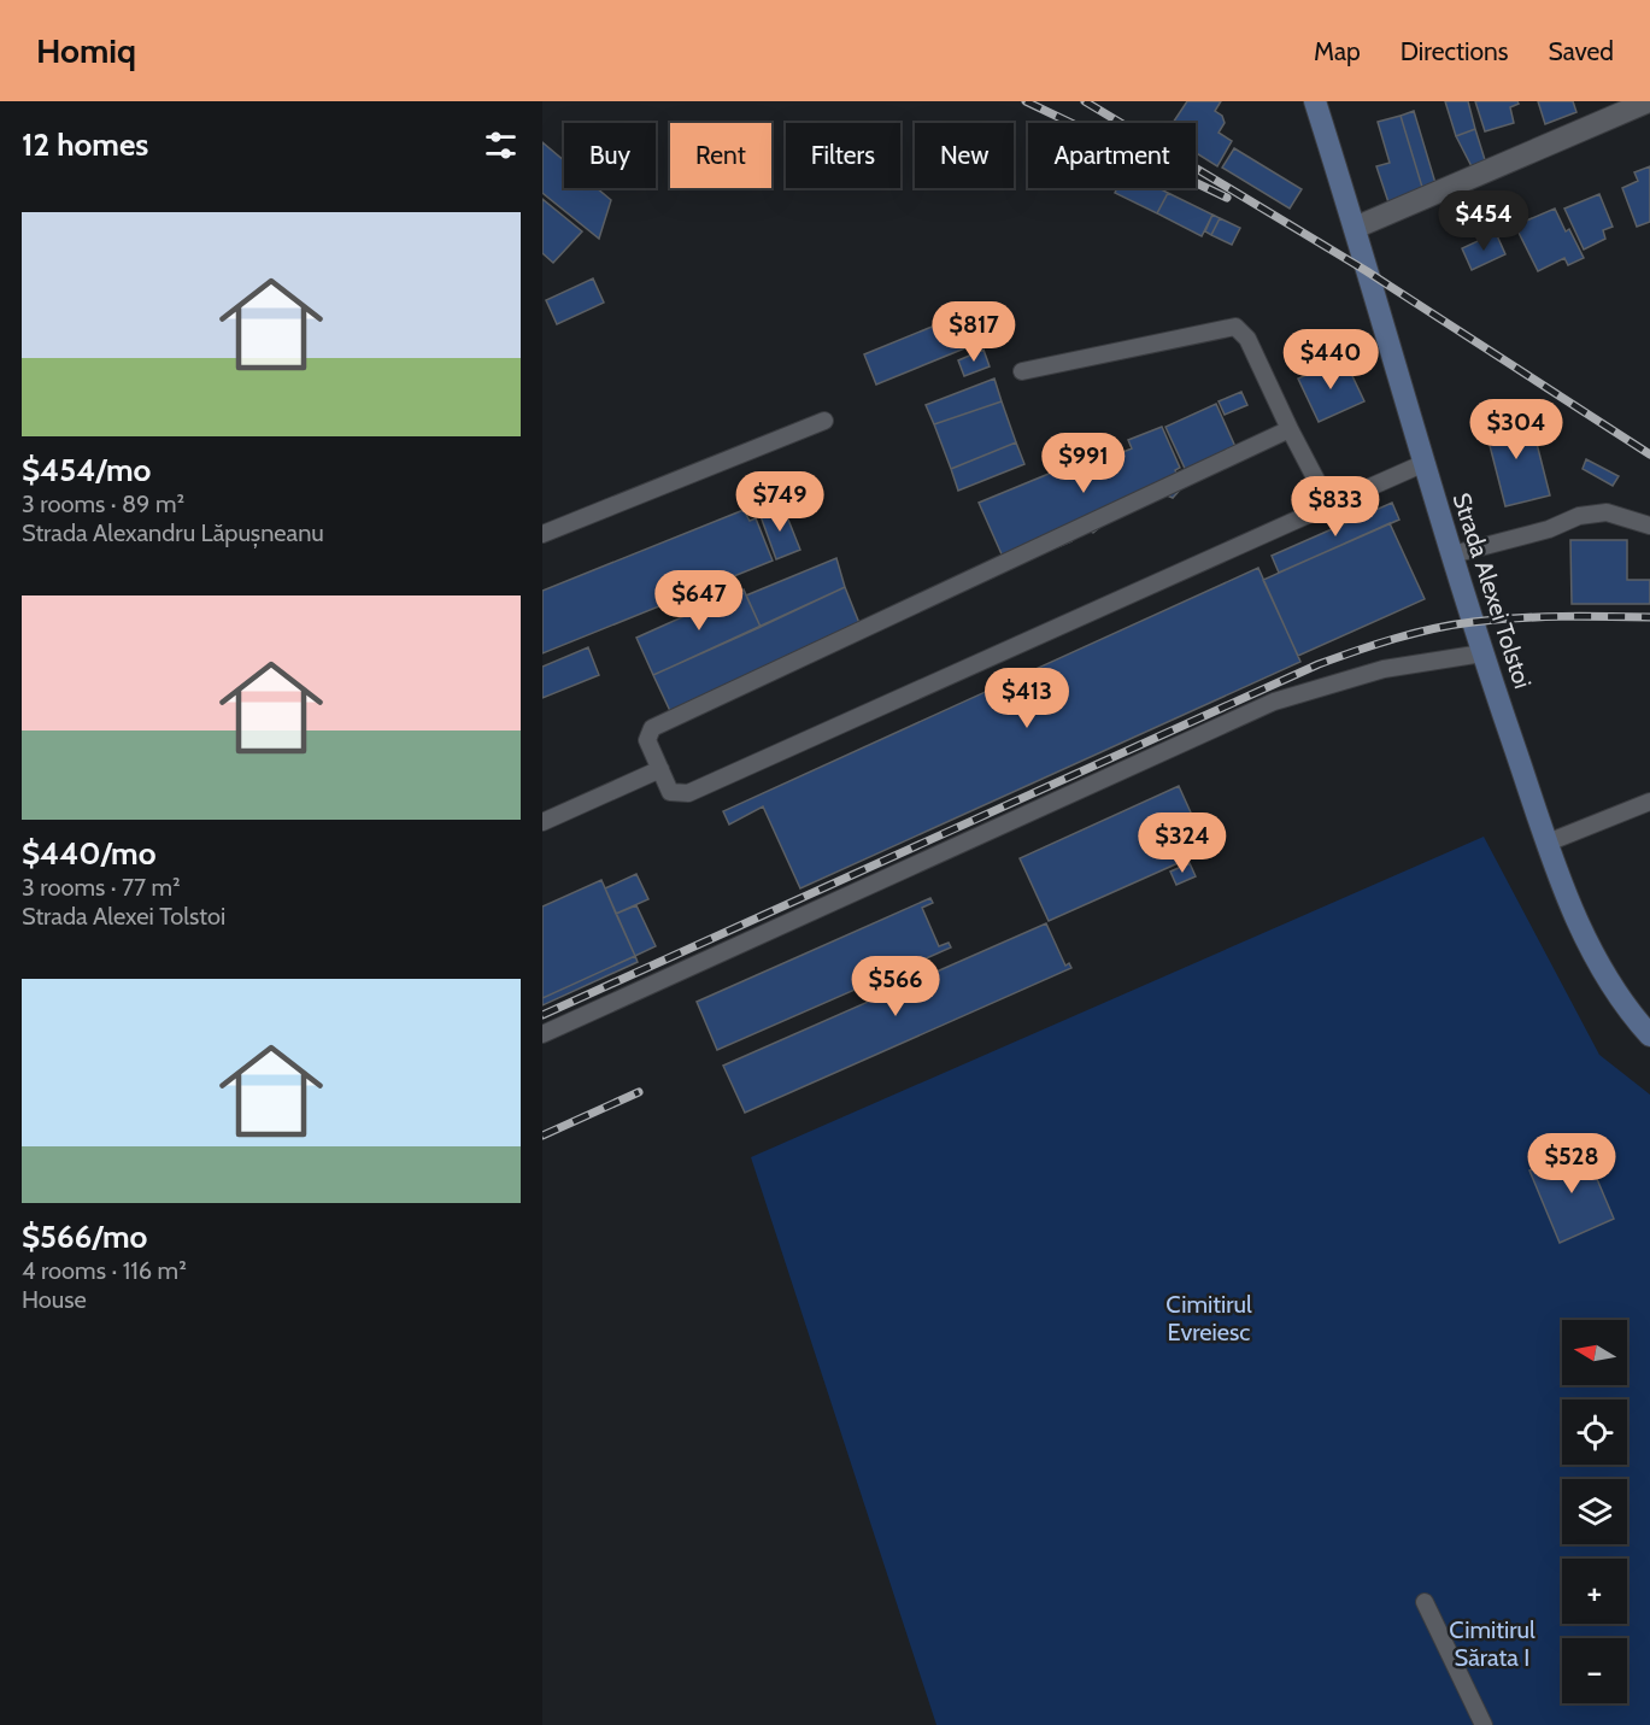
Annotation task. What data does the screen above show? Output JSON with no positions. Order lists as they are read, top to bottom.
{
  "streets": {
    "main road": ["Strada Alexei Tolstoi"]
  },
  "parks": ["Cimitirul Evreiesc", "Cimitirul Sărata I"],
  "north": "left",
  "page": {
    "header": "Homiq",
    "nav": ["Map", "Directions", "Saved"],
    "heading": "12 homes",
    "chip": [
      "Buy",
      "Rent",
      "Filters",
      "New",
      "Apartment"
    ],
    "list": [
      {
        "name": "$454/mo",
        "note": "3 rooms · 89 m² · Strada Alexandru Lăpușneanu"
      },
      {
        "name": "$440/mo",
        "note": "3 rooms · 77 m² · Strada Alexei Tolstoi"
      },
      {
        "name": "$566/mo",
        "note": "4 rooms · 116 m² · House"
      }
    ],
    "price": [
      "$454",
      "$817",
      "$440",
      "$304",
      "$991",
      "$749",
      "$833",
      "$647",
      "$413",
      "$324",
      "$566",
      "$528"
    ],
    "map_buttons": ["+", "−"]
  }
}
